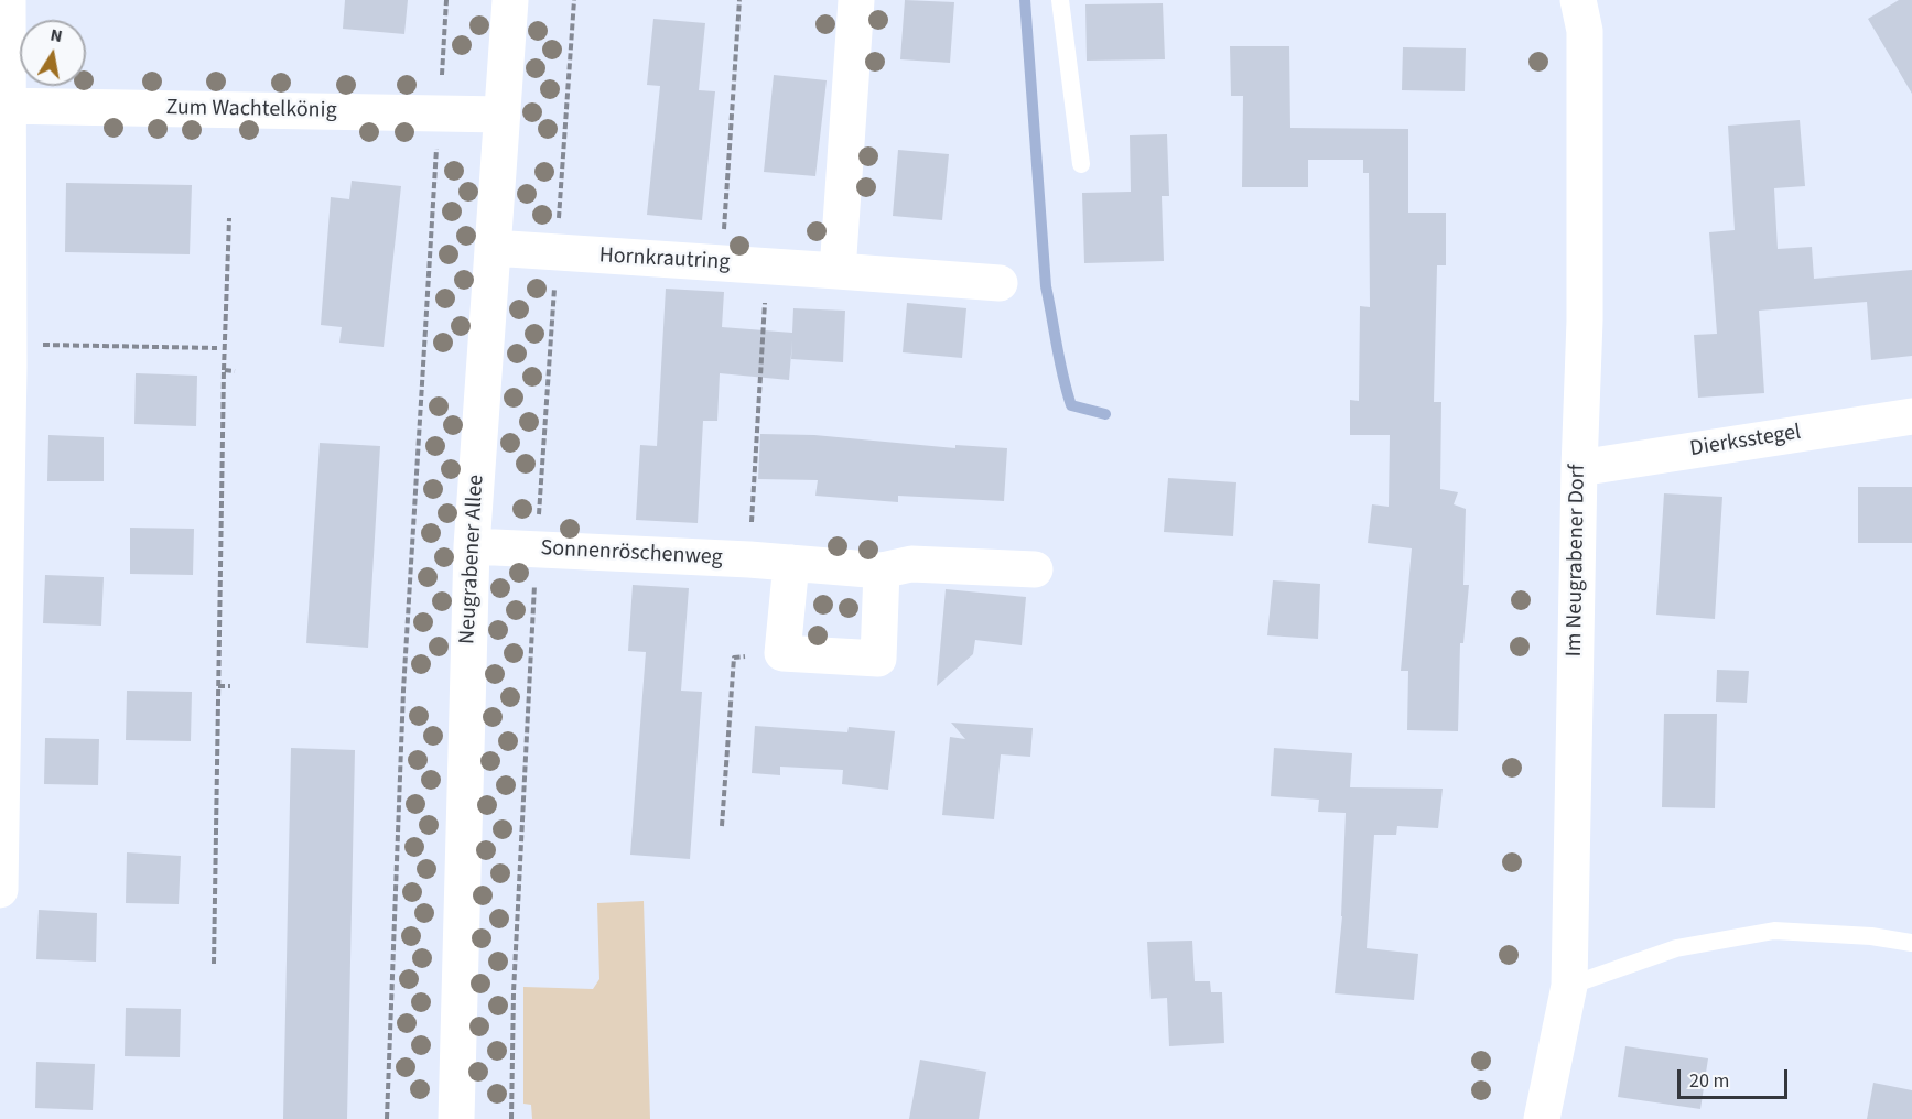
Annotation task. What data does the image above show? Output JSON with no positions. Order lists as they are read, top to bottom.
{
  "streets": {
    "street": [
      "Zum Wachtelkönig",
      "Hornkrautring",
      "Dierksstegel",
      "Sonnenröschenweg",
      "Neugrabener Allee",
      "Im Neugrabener Dorf"
    ]
  },
  "crossings": [
    ["Zum Wachtelkönig", "Neugrabener Allee"],
    ["Hornkrautring", "Neugrabener Allee"],
    ["Dierksstegel", "Im Neugrabener Dorf"],
    ["Sonnenröschenweg", "Neugrabener Allee"]
  ],
  "scale_bar": "20 m",
  "north": "top"
}
